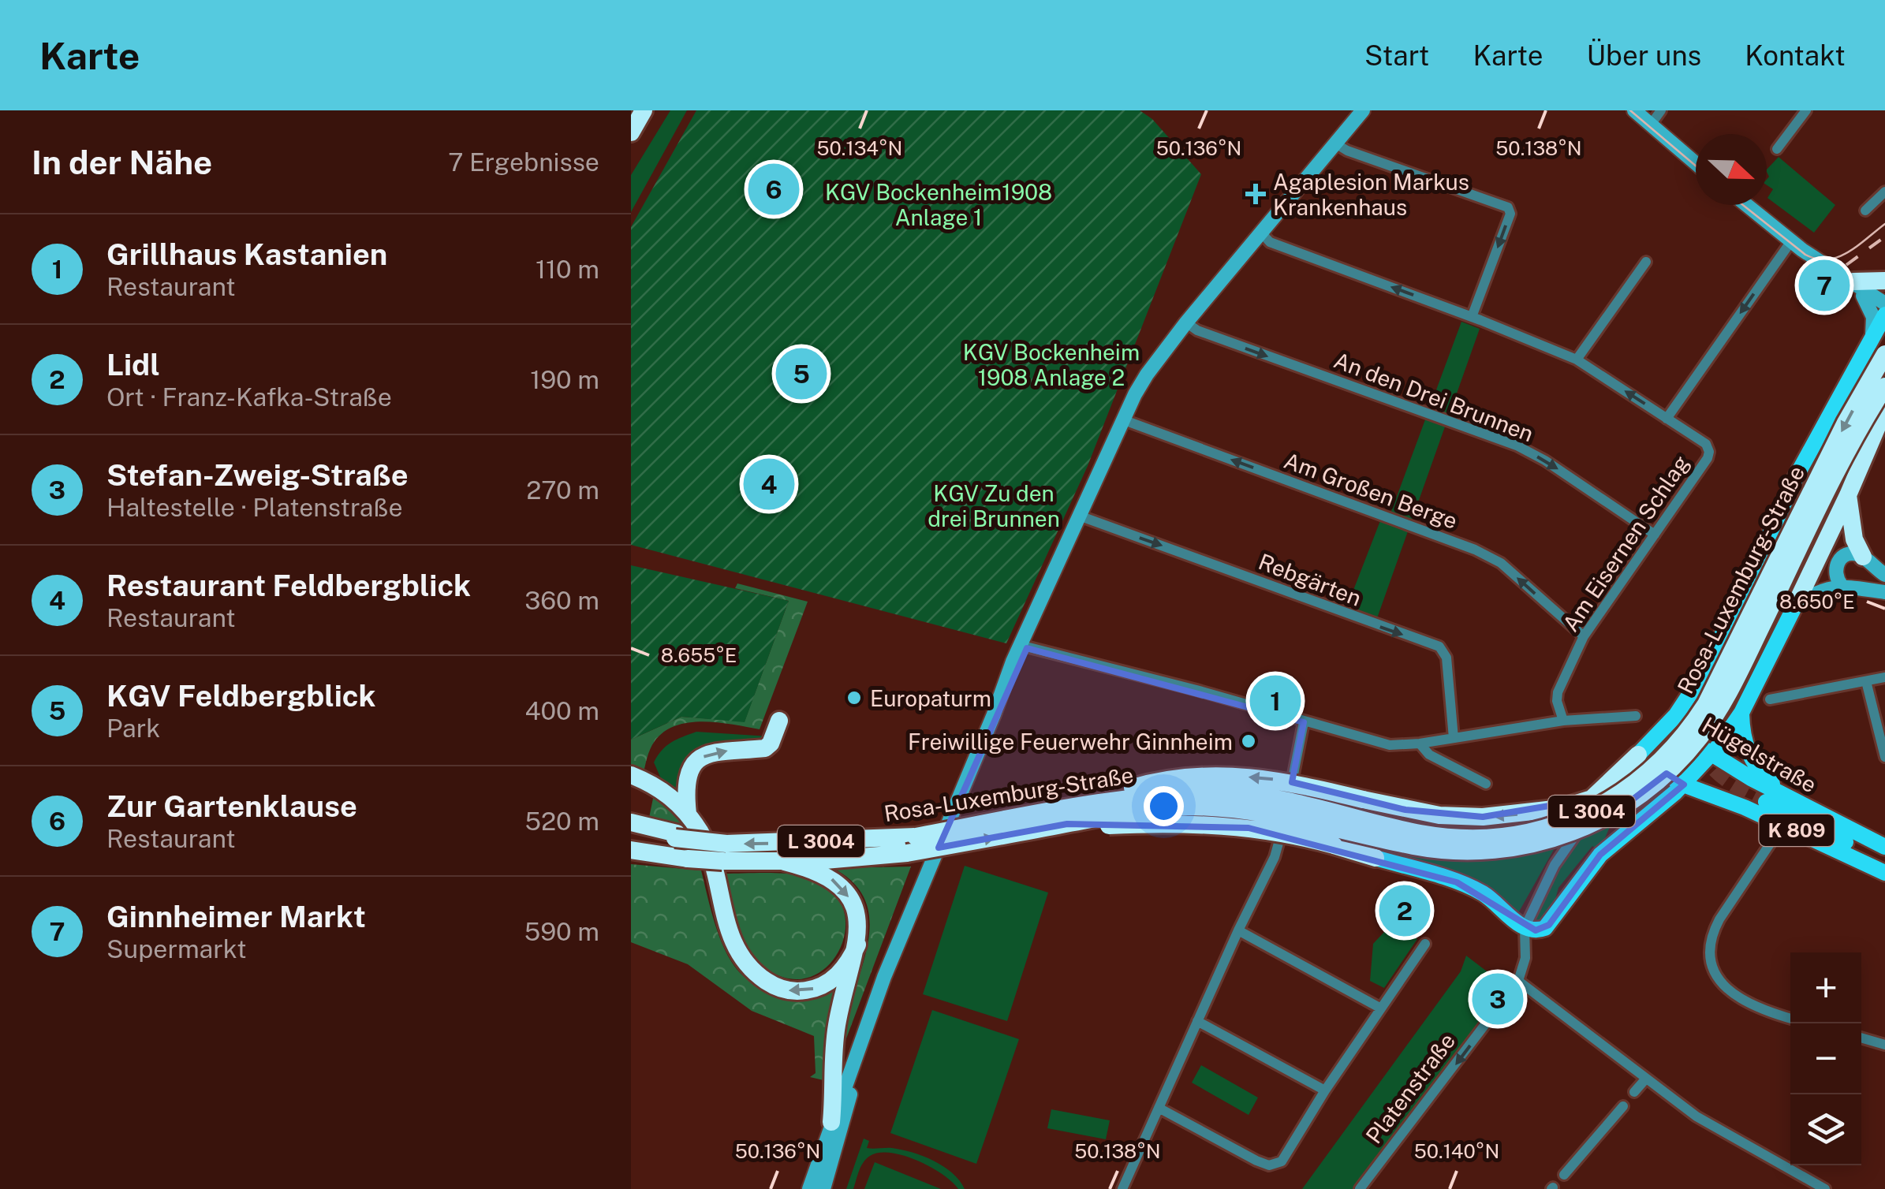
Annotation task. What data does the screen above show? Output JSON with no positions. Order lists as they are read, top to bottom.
{
  "streets": {
    "highway": ["Rosa-Luxemburg-Straße", "L 3004"],
    "main road": ["Hügelstraße", "K 809"],
    "street": [
      "An den Drei Brunnen",
      "Am Großen Berge",
      "Am Eisernen Schlag",
      "Rebgärten",
      "Platenstraße"
    ]
  },
  "crossings": [
    ["An den Drei Brunnen", "Am Eisernen Schlag"],
    ["Am Großen Berge", "Am Eisernen Schlag"],
    ["Hügelstraße", "K 809"]
  ],
  "one_way": [
    "An den Drei Brunnen",
    "Am Großen Berge",
    "Am Eisernen Schlag",
    "Rebgärten",
    "Platenstraße"
  ],
  "parks": ["KGV Bockenheim1908 Anlage 1", "KGV Bockenheim 1908 Anlage 2", "KGV Zu den drei Brunnen"],
  "places": {
    "health": ["Agaplesion Markus Krankenhaus"],
    "other": ["Europaturm", "Freiwillige Feuerwehr Ginnheim"]
  },
  "north": "right",
  "page": {
    "header": "Karte",
    "nav": [
      "Start",
      "Karte",
      "Über uns",
      "Kontakt"
    ],
    "heading": ["In der Nähe", "7 Ergebnisse"],
    "pins": [
      "6",
      "7",
      "5",
      "4",
      "1",
      "2",
      "3"
    ],
    "list": [
      {
        "mark": "1",
        "name": "Grillhaus Kastanien",
        "note": "Restaurant",
        "value": "110 m"
      },
      {
        "mark": "2",
        "name": "Lidl",
        "note": "Ort · Franz-Kafka-Straße",
        "value": "190 m"
      },
      {
        "mark": "3",
        "name": "Stefan-Zweig-Straße",
        "note": "Haltestelle · Platenstraße",
        "value": "270 m"
      },
      {
        "mark": "4",
        "name": "Restaurant Feldbergblick",
        "note": "Restaurant",
        "value": "360 m"
      },
      {
        "mark": "5",
        "name": "KGV Feldbergblick",
        "note": "Park",
        "value": "400 m"
      },
      {
        "mark": "6",
        "name": "Zur Gartenklause",
        "note": "Restaurant",
        "value": "520 m"
      },
      {
        "mark": "7",
        "name": "Ginnheimer Markt",
        "note": "Supermarkt",
        "value": "590 m"
      }
    ],
    "map_buttons": ["+", "−"]
  },
  "coordinates": [
    "50.134°N",
    "50.136°N",
    "50.138°N",
    "8.650°E",
    "8.655°E",
    "50.140°N"
  ]
}
